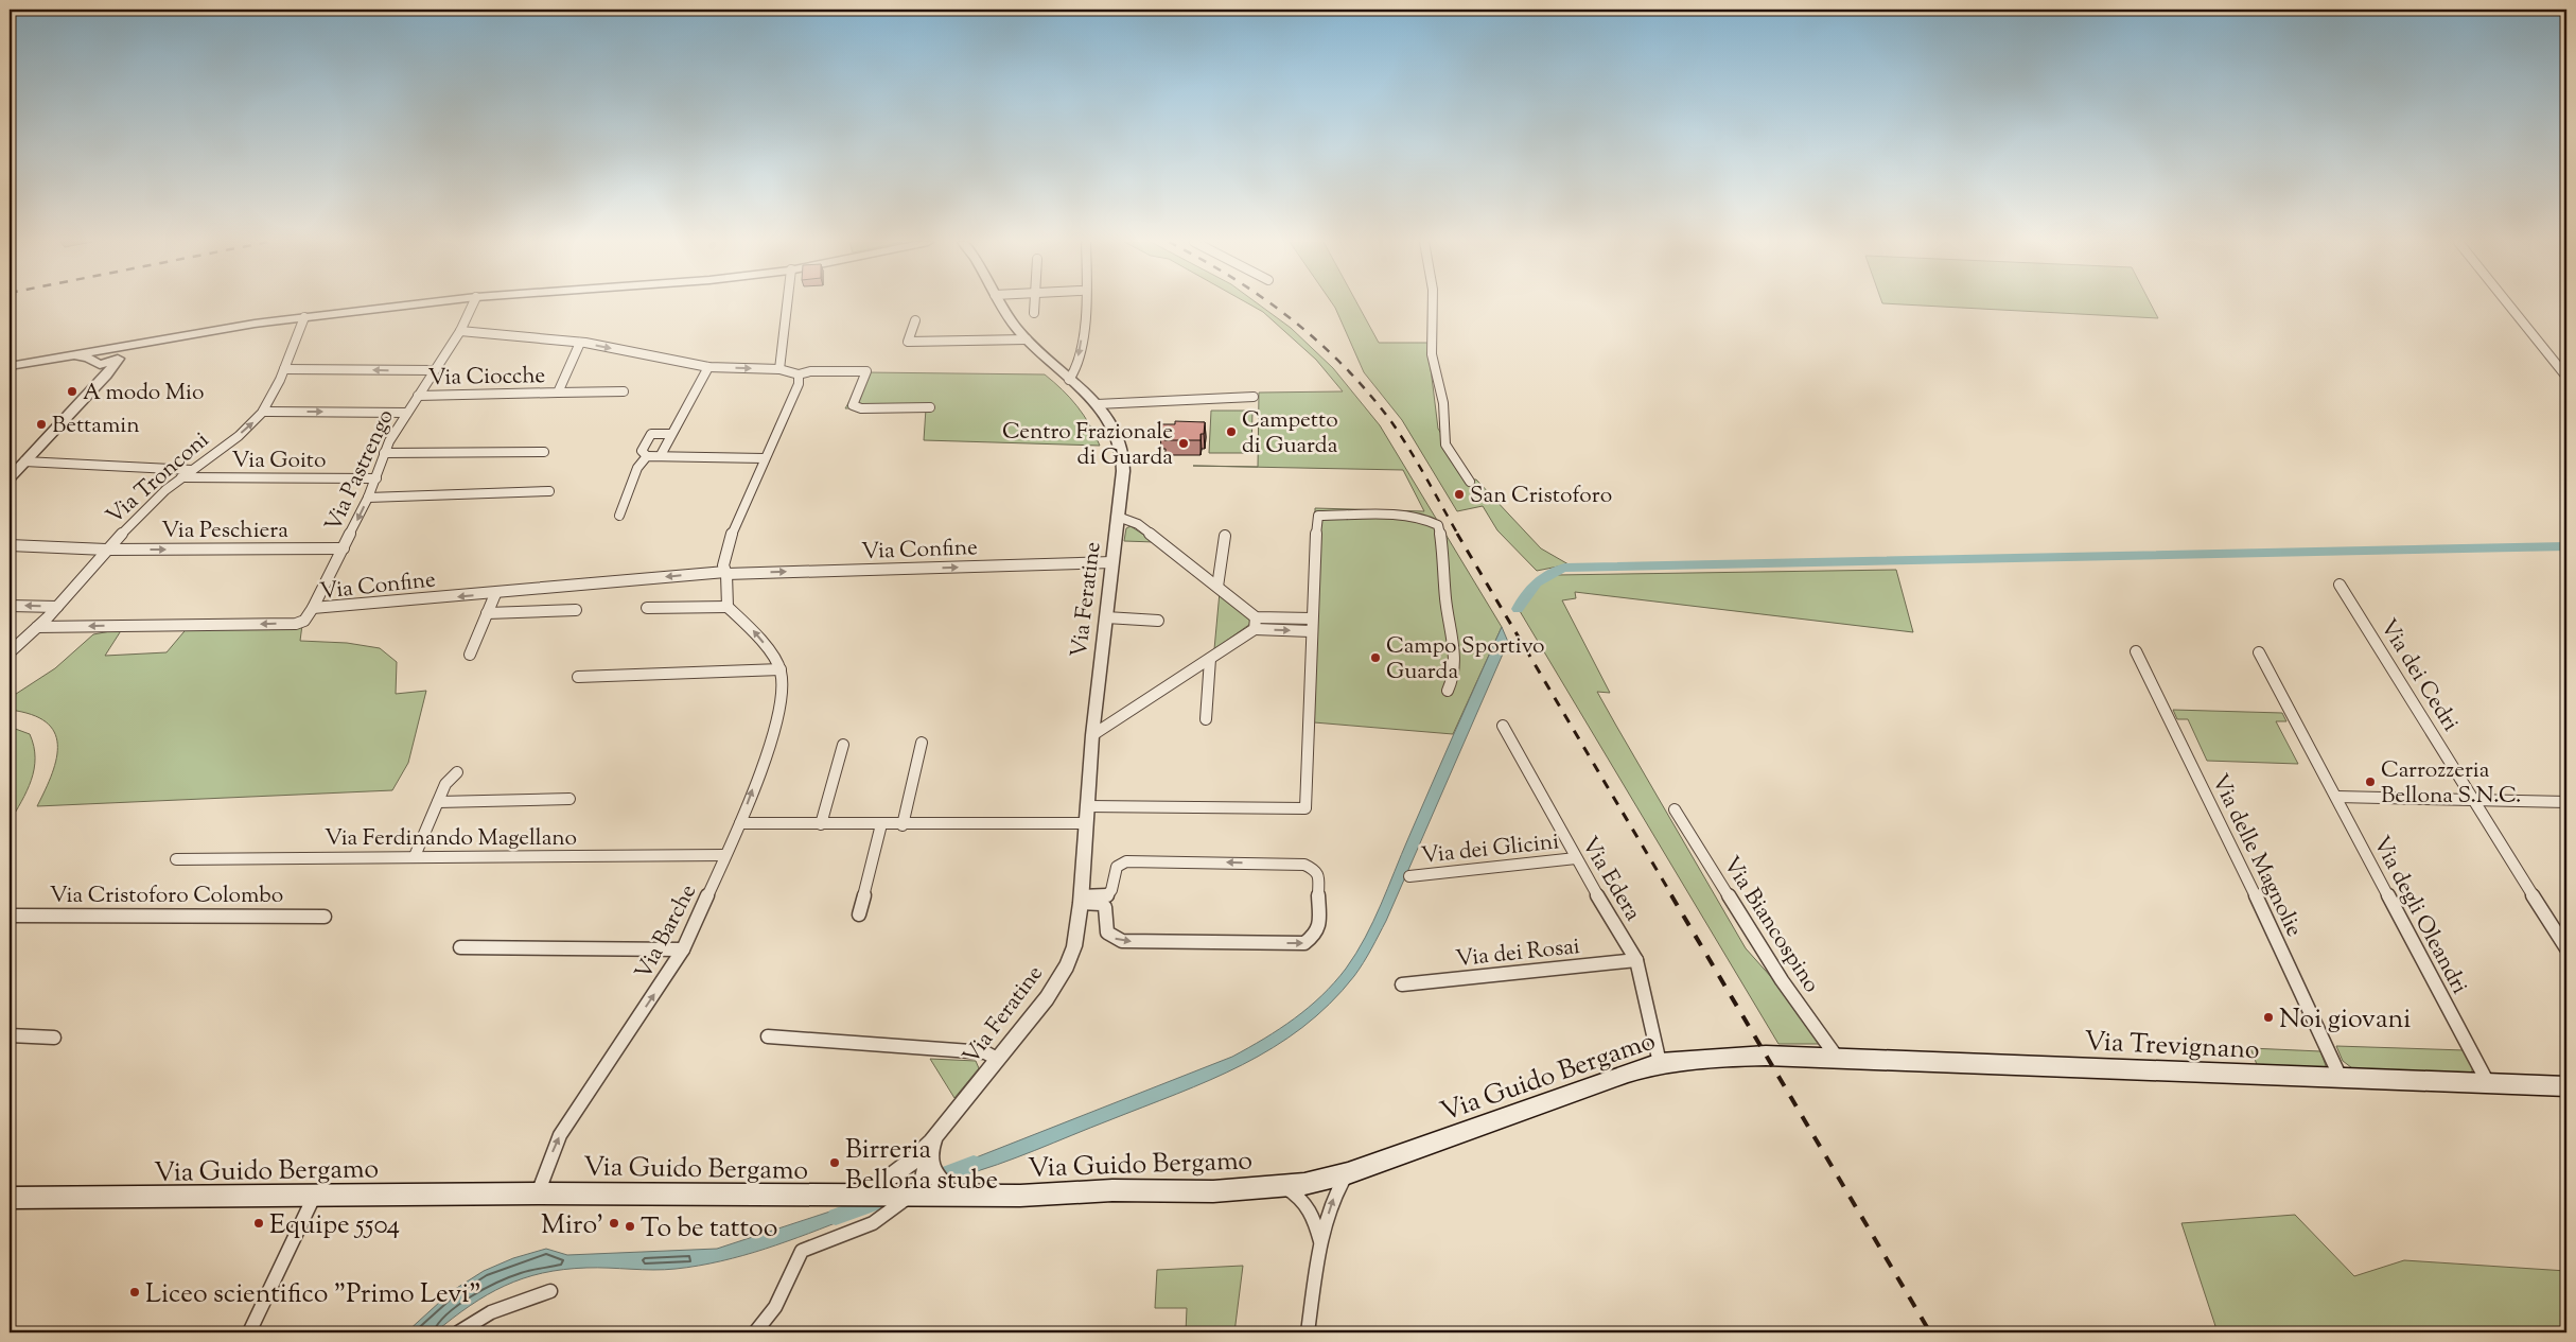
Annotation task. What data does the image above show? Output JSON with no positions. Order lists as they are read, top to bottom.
{
  "streets": {
    "main road": ["Via Trevignano", "Via Guido Bergamo"],
    "street": [
      "Via Ciocche",
      "Via Goito",
      "Via Pastrengo",
      "Via Tronconi",
      "Via Peschiera",
      "Via Confine",
      "Via Feratine",
      "Via dei Cedri",
      "Via Ferdinando Magellano",
      "Via dei Glicini",
      "Via delle Magnolie",
      "Via Edera",
      "Via Cristoforo Colombo",
      "Via degli Oleandri",
      "Via Biancospino",
      "Via Barche",
      "Via dei Rosai"
    ]
  },
  "crossings": [
    ["Via Ciocche", "Via Pastrengo"],
    ["Via Goito", "Via Pastrengo"],
    ["Via Goito", "Via Tronconi"],
    ["Via Pastrengo", "Via Peschiera"],
    ["Via Pastrengo", "Via Confine"],
    ["Via Tronconi", "Via Peschiera"],
    ["Via Tronconi", "Via Confine"],
    ["Via Confine", "Via Feratine"],
    ["Via Feratine", "Via Guido Bergamo"],
    ["Via Ferdinando Magellano", "Via Barche"],
    ["Via dei Glicini", "Via Edera"],
    ["Via delle Magnolie", "Via Trevignano"],
    ["Via Edera", "Via dei Rosai"],
    ["Via Edera", "Via Guido Bergamo"],
    ["Via degli Oleandri", "Via Trevignano"],
    ["Via Biancospino", "Via Trevignano"],
    ["Via Biancospino", "Via Guido Bergamo"],
    ["Via Barche", "Via Guido Bergamo"],
    ["Via Trevignano", "Via Guido Bergamo"]
  ],
  "one_way": ["Via Barche"],
  "places": [
    "A modo Mio",
    "Bettamin",
    "Campetto di Guarda",
    "Centro Frazionale di Guarda",
    "San Cristoforo",
    "Campo Sportivo Guarda",
    "Carrozzeria Bellona S.N.C.",
    "Noi giovani",
    "Birreria Bellona stube",
    "Equipe 5504",
    "Miro'",
    "To be tattoo",
    "Liceo scientifico \"Primo Levi\""
  ]
}
